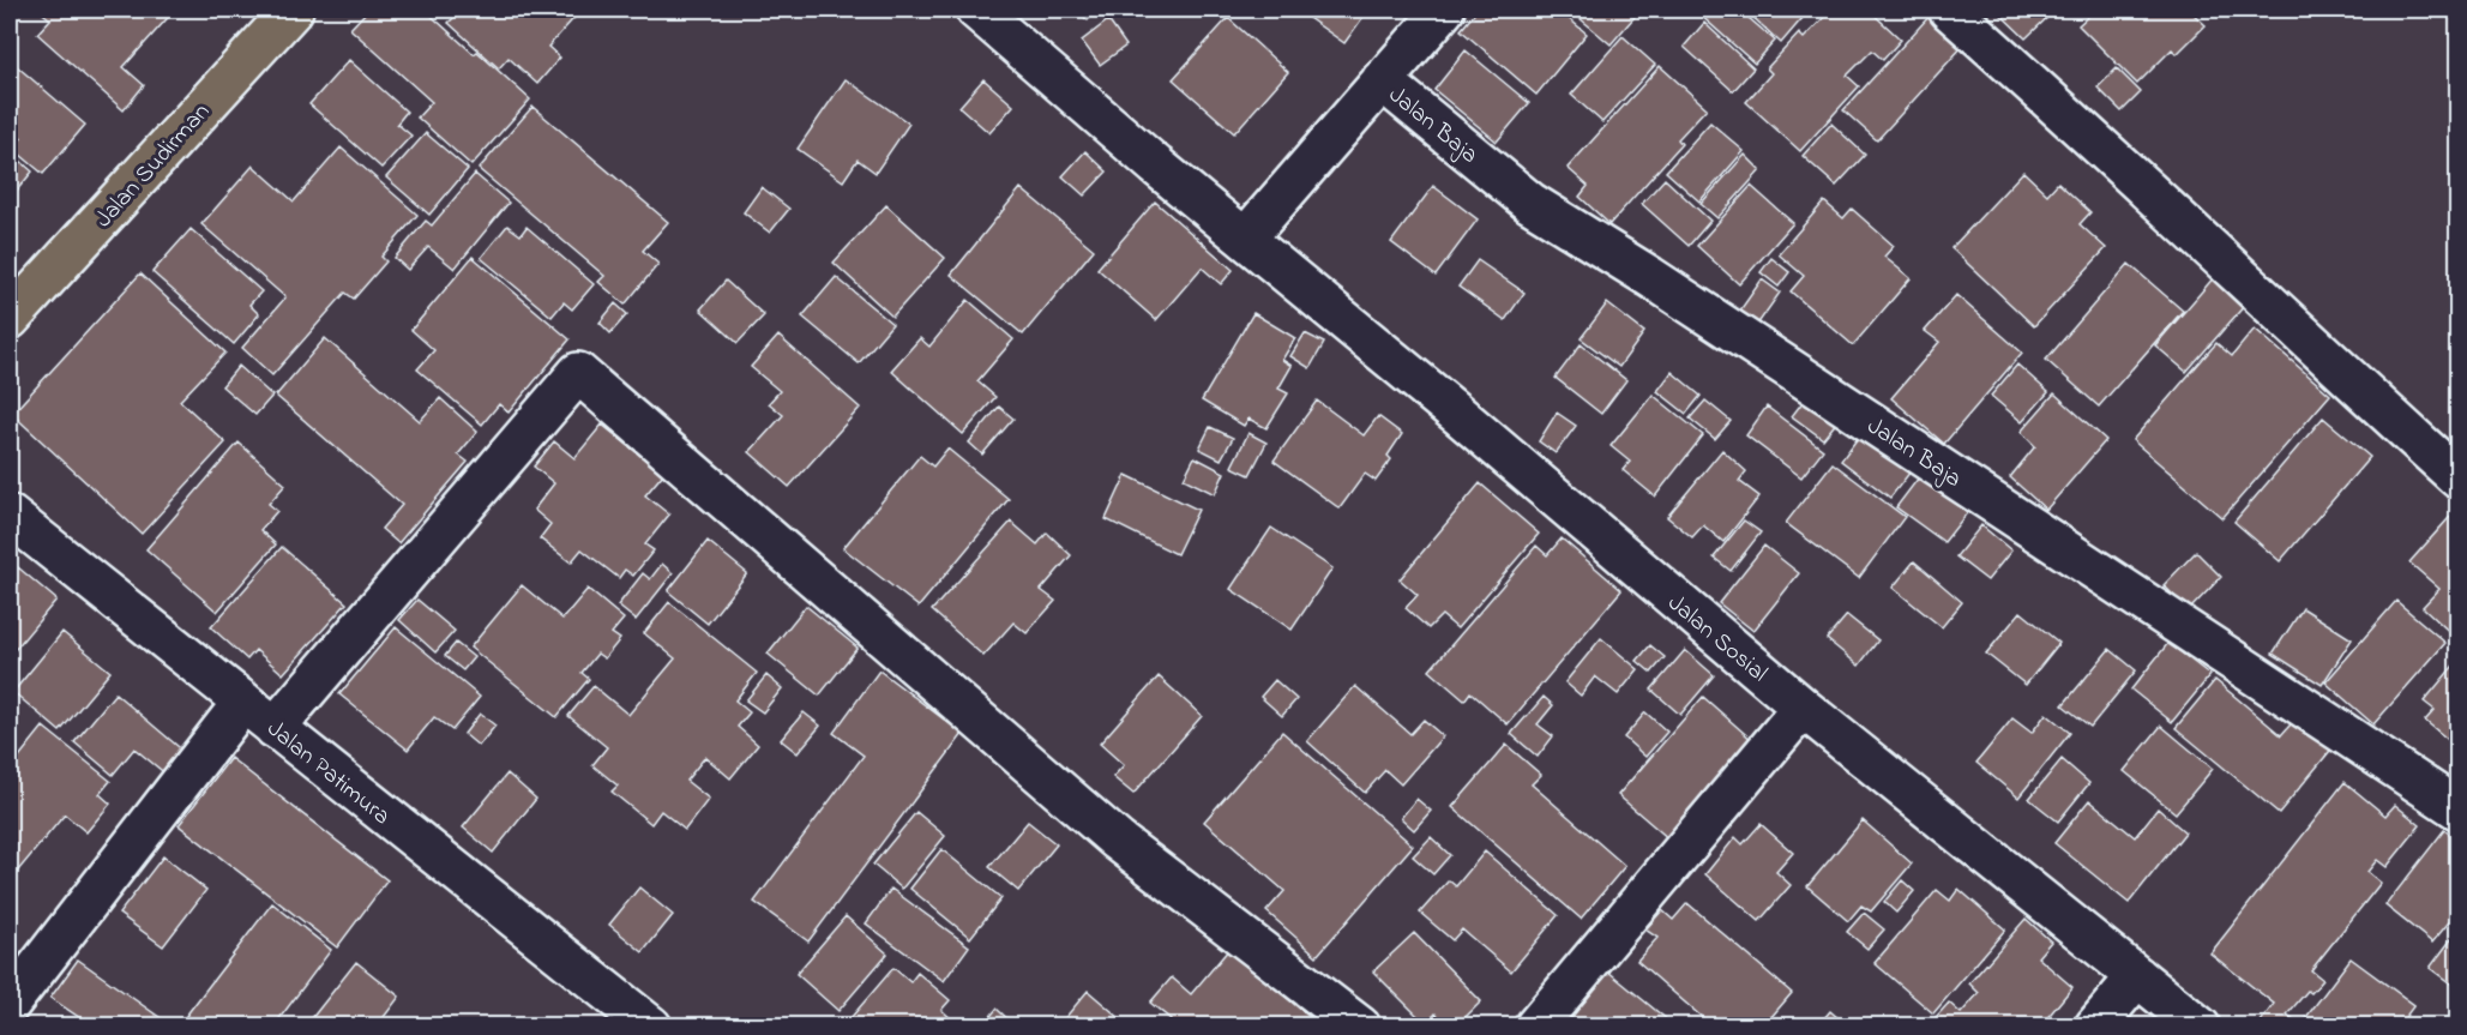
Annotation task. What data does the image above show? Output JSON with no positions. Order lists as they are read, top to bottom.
{
  "streets": {
    "main road": ["Jalan Sudirman"],
    "street": ["Jalan Baja", "Jalan Sosial", "Jalan Patimura"]
  }
}
